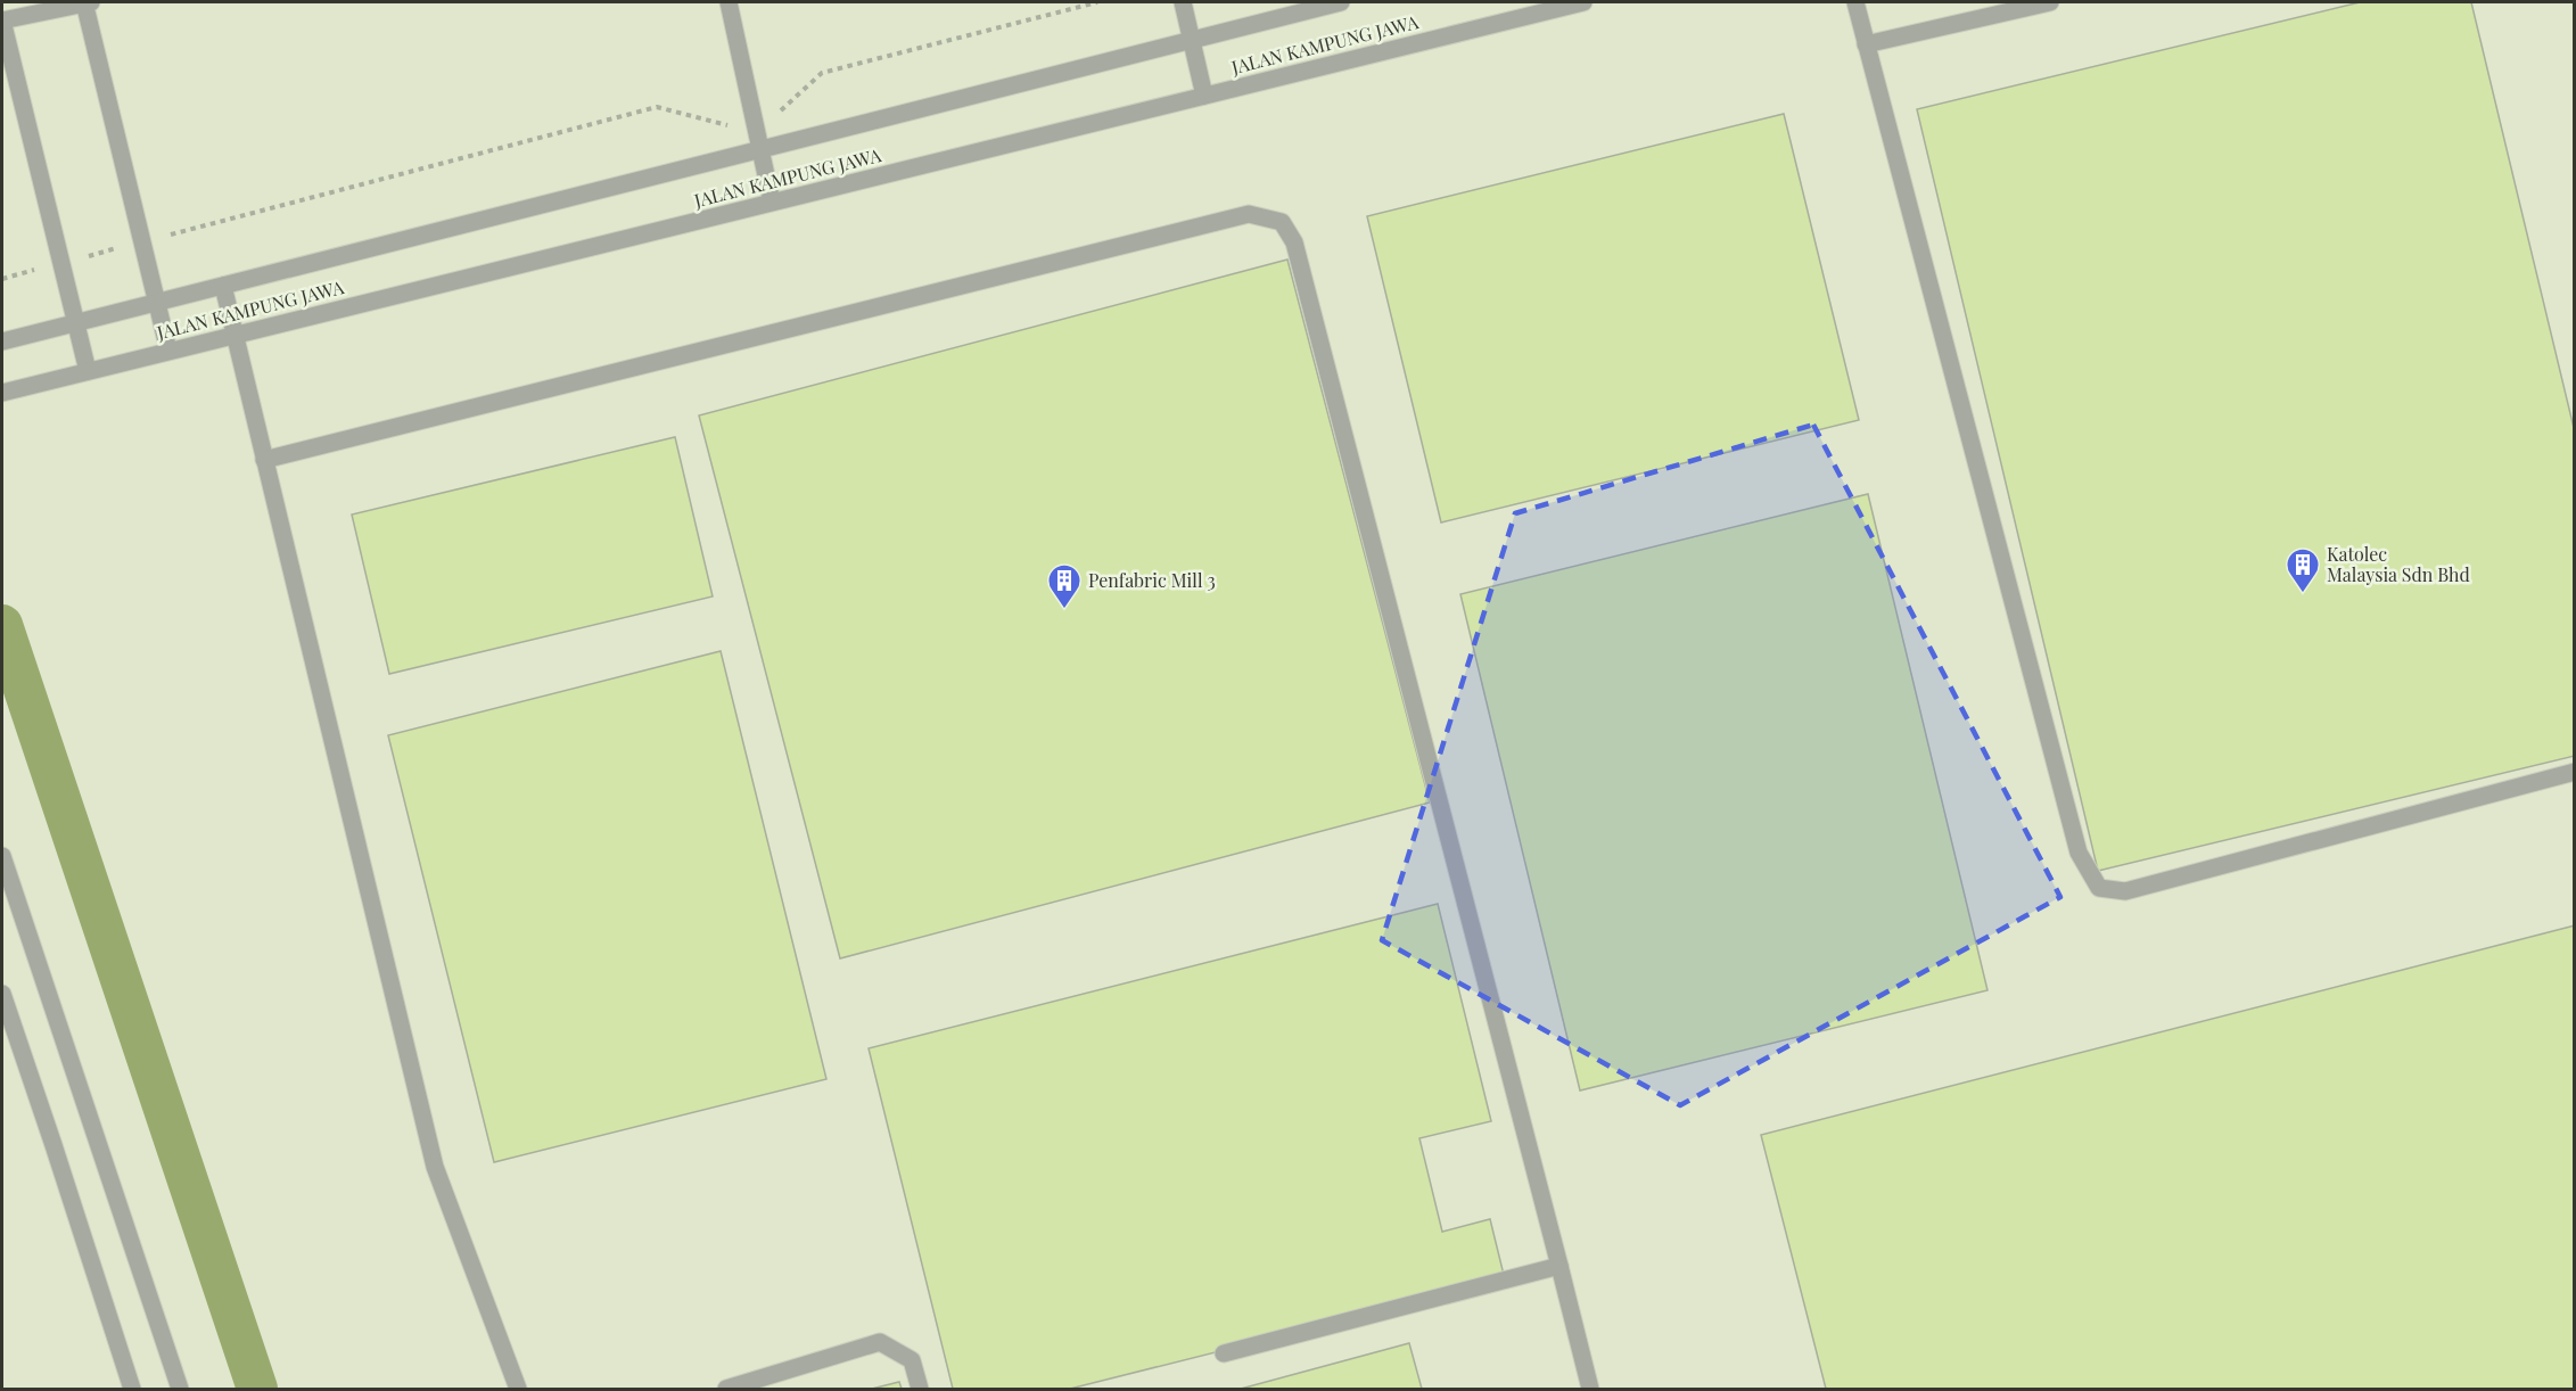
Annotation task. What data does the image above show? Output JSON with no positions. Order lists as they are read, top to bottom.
{
  "streets": {
    "street": ["JALAN KAMPUNG JAWA"]
  },
  "places": {
    "building": ["Katolec Malaysia Sdn Bhd", "Penfabric Mill 3"]
  }
}
